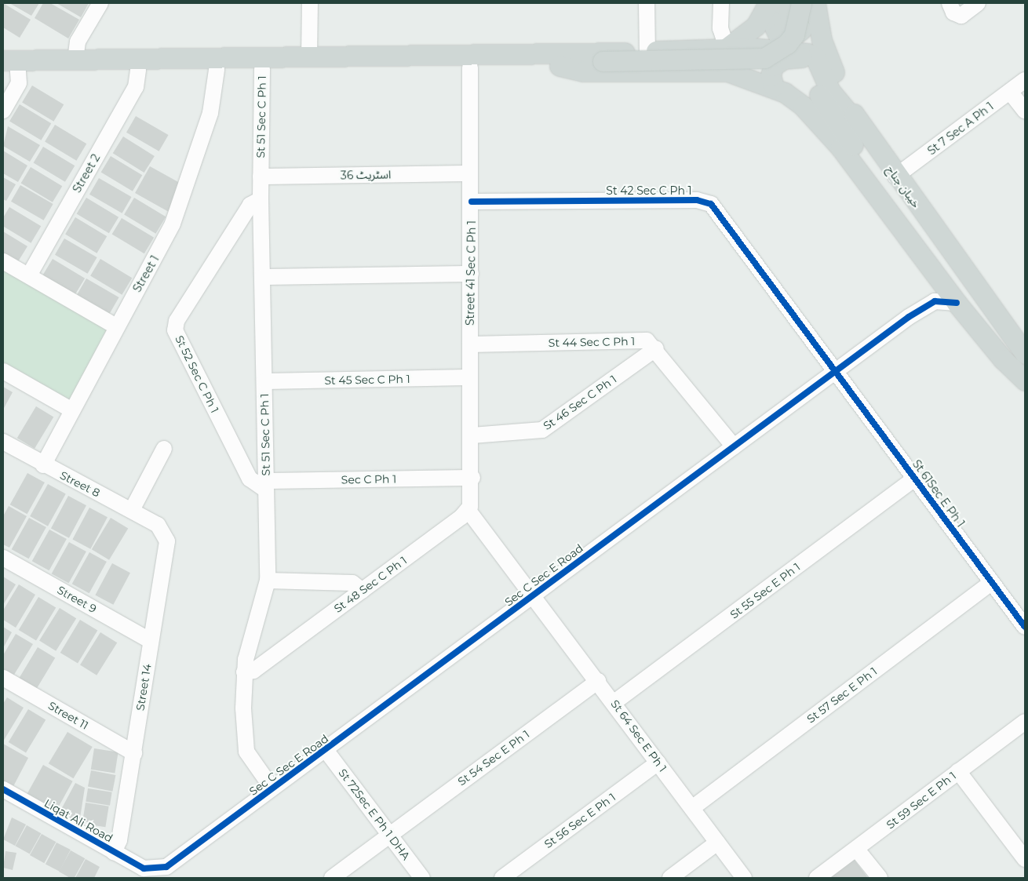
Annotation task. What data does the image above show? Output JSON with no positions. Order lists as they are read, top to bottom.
{
  "streets": {
    "main road": ["خیبان جناح"],
    "street": [
      "St 51 Sec C Ph 1",
      "St 7 Sec A Ph 1",
      "Street 2",
      "اسٹریٹ 36",
      "St 42 Sec C Ph 1",
      "Street 41 Sec C Ph 1",
      "Street 1",
      "St 44 Sec C Ph 1",
      "St 52 Sec C Ph 1",
      "St 45 Sec C Ph 1",
      "St 46 Sec C Ph 1",
      "Sec C Ph 1",
      "Street 8",
      "St 61Sec E Ph 1",
      "Sec C Sec E Road",
      "St 48 Sec C Ph 1",
      "St 55 Sec E Ph 1",
      "Street 9",
      "Street 14",
      "St 57 Sec E Ph 1",
      "Street 11",
      "St 64 Sec E Ph 1",
      "St 54 Sec E Ph 1",
      "St 59 Sec E Ph 1",
      "St 72Sec E Ph 1 DHA",
      "Liqat Ali Road",
      "St 56 Sec E Ph 1"
    ]
  },
  "crossings": [
    ["St 51 Sec C Ph 1", "اسٹریٹ 36"],
    ["St 51 Sec C Ph 1", "St 52 Sec C Ph 1"],
    ["St 51 Sec C Ph 1", "St 45 Sec C Ph 1"],
    ["St 51 Sec C Ph 1", "Sec C Ph 1"],
    ["St 51 Sec C Ph 1", "Sec C Sec E Road"],
    ["St 51 Sec C Ph 1", "St 48 Sec C Ph 1"],
    ["St 7 Sec A Ph 1", "خیبان جناح"],
    ["اسٹریٹ 36", "Street 41 Sec C Ph 1"],
    ["St 42 Sec C Ph 1", "Street 41 Sec C Ph 1"],
    ["St 42 Sec C Ph 1", "St 61Sec E Ph 1"],
    ["St 42 Sec C Ph 1", "Sec C Sec E Road"],
    ["Street 41 Sec C Ph 1", "St 44 Sec C Ph 1"],
    ["Street 41 Sec C Ph 1", "St 45 Sec C Ph 1"],
    ["Street 41 Sec C Ph 1", "St 46 Sec C Ph 1"],
    ["Street 41 Sec C Ph 1", "Sec C Ph 1"],
    ["Street 1", "Street 8"],
    ["St 44 Sec C Ph 1", "St 46 Sec C Ph 1"],
    ["St 44 Sec C Ph 1", "Sec C Sec E Road"],
    ["St 52 Sec C Ph 1", "Sec C Ph 1"],
    ["Street 8", "Street 14"],
    ["St 61Sec E Ph 1", "Sec C Sec E Road"],
    ["St 61Sec E Ph 1", "St 55 Sec E Ph 1"],
    ["St 61Sec E Ph 1", "St 57 Sec E Ph 1"],
    ["Sec C Sec E Road", "St 64 Sec E Ph 1"],
    ["Sec C Sec E Road", "St 72Sec E Ph 1 DHA"],
    ["Sec C Sec E Road", "Liqat Ali Road"],
    ["St 48 Sec C Ph 1", "St 64 Sec E Ph 1"],
    ["St 55 Sec E Ph 1", "St 64 Sec E Ph 1"],
    ["Street 9", "Street 14"],
    ["Street 14", "Street 11"],
    ["Street 14", "Liqat Ali Road"],
    ["St 57 Sec E Ph 1", "St 64 Sec E Ph 1"],
    ["St 64 Sec E Ph 1", "St 54 Sec E Ph 1"],
    ["St 64 Sec E Ph 1", "St 56 Sec E Ph 1"],
    ["St 54 Sec E Ph 1", "St 72Sec E Ph 1 DHA"]
  ]
}
